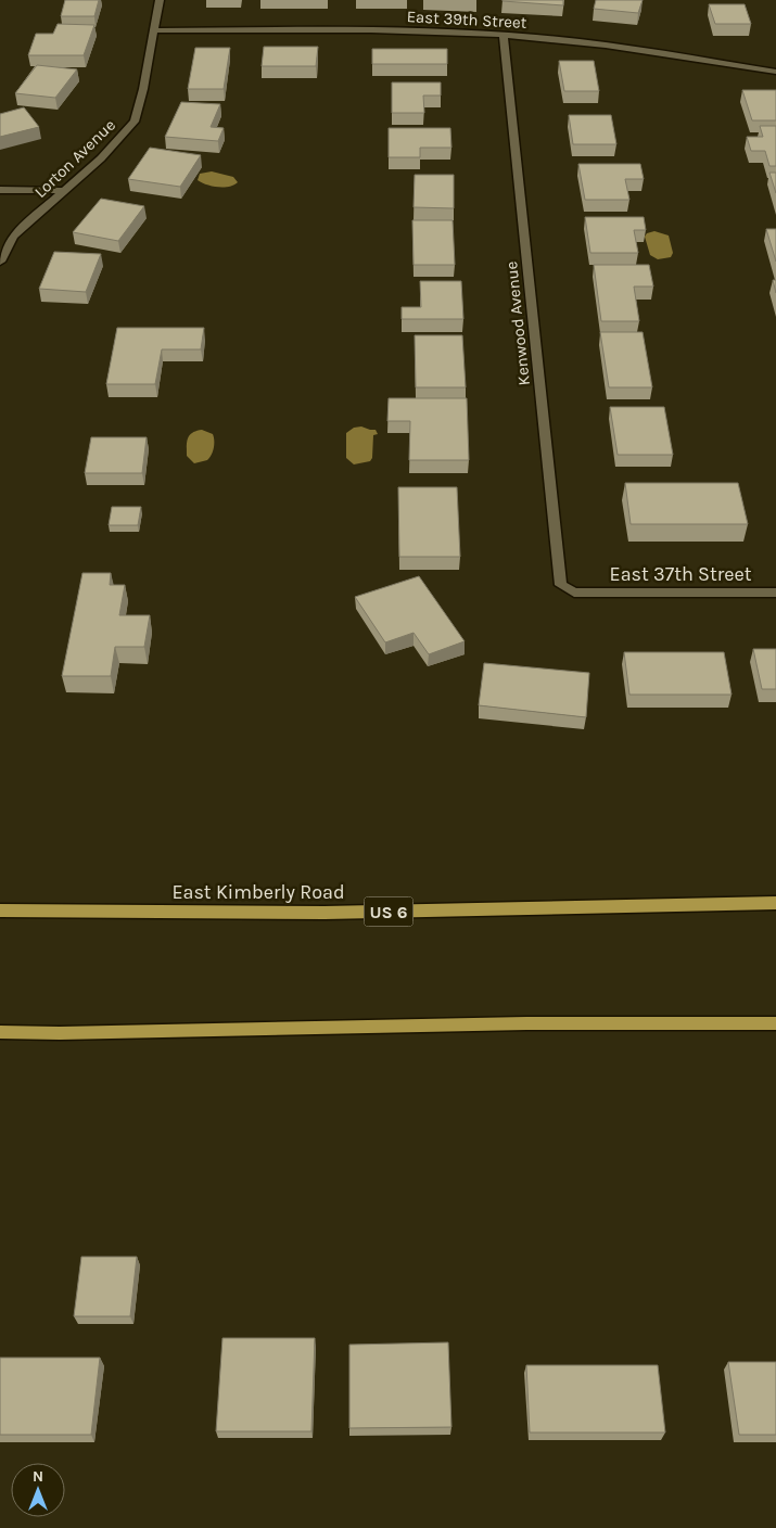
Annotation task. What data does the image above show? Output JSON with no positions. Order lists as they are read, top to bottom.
{
  "streets": {
    "main road": ["East Kimberly Road", "US 6"],
    "street": [
      "East 39th Street",
      "Lorton Avenue",
      "Kenwood Avenue",
      "East 37th Street"
    ]
  },
  "crossings": [
    ["East 39th Street", "Lorton Avenue"],
    ["East 39th Street", "Kenwood Avenue"],
    ["Kenwood Avenue", "East 37th Street"]
  ],
  "north": "top"
}
